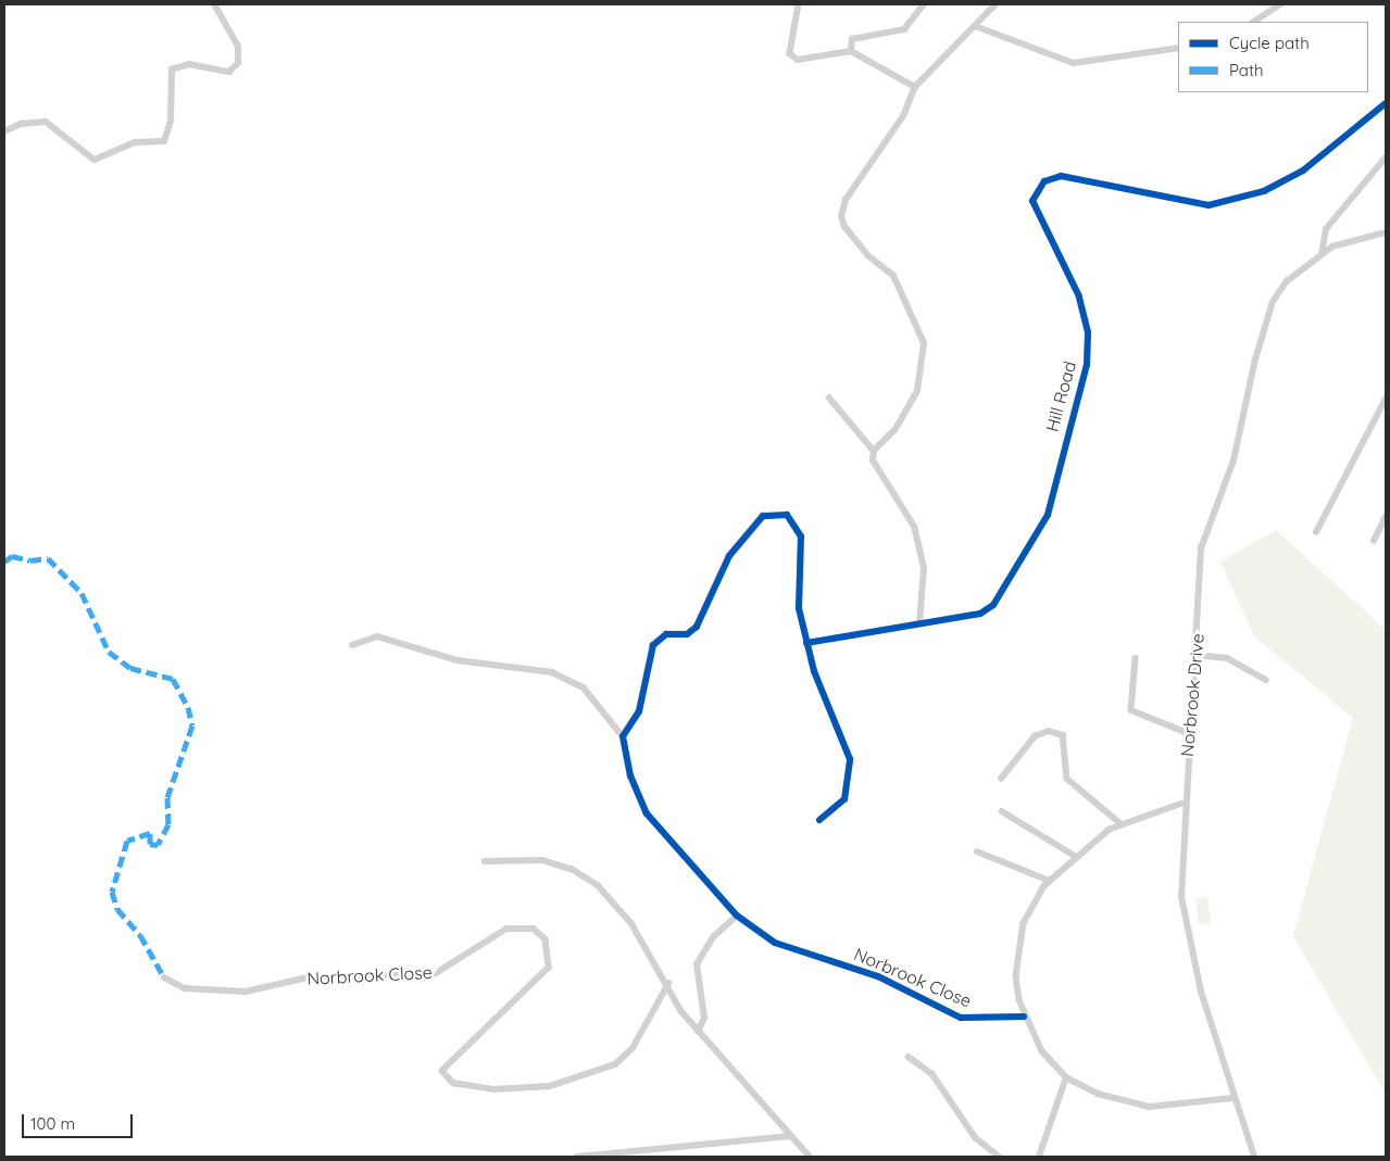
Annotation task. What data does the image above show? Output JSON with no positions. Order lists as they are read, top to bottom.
{
  "streets": {
    "street": ["Hill Road", "Norbrook Drive", "Norbrook Close"]
  },
  "legend": ["Cycle path", "Path"],
  "scale_bar": "100 m"
}
